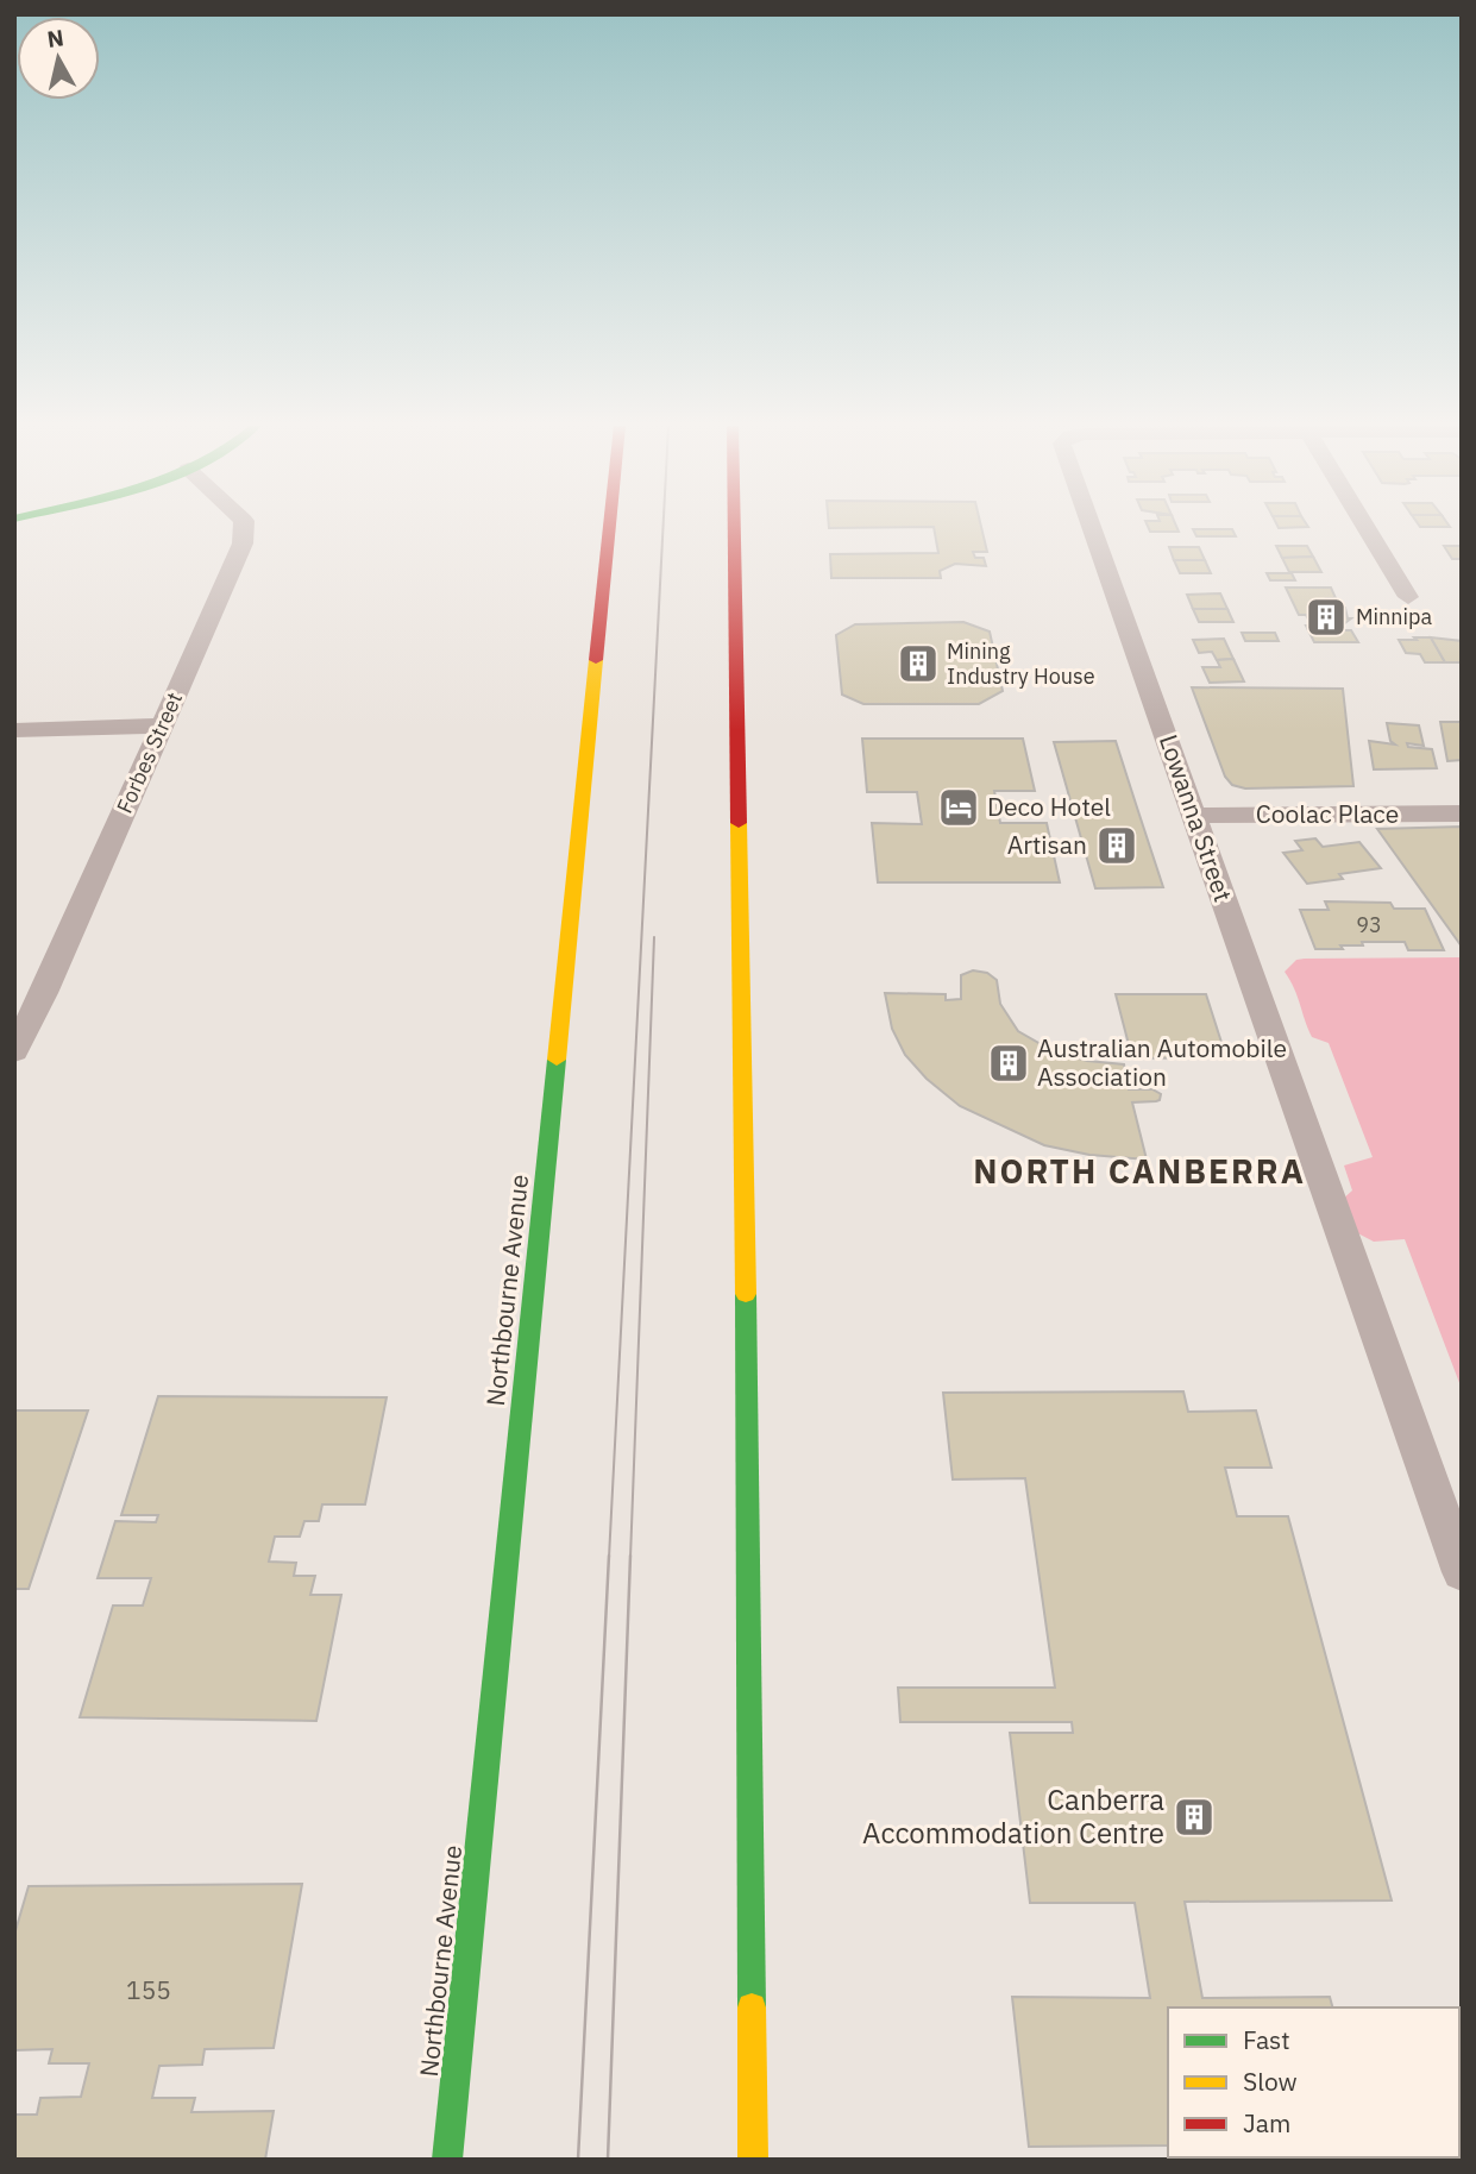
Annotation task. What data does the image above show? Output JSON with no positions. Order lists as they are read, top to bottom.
{
  "streets": {
    "main road": ["Northbourne Avenue"],
    "street": ["Forbes Street", "Coolac Place", "Lowanna Street"]
  },
  "crossings": [
    ["Coolac Place", "Lowanna Street"]
  ],
  "districts": ["NORTH CANBERRA"],
  "places": {
    "building": [
      "Minnipa",
      "Mining Industry House",
      "Artisan",
      "Australian Automobile Association",
      "Canberra Accommodation Centre"
    ],
    "hotel": ["Deco Hotel"]
  },
  "house_numbers": ["93", "155"],
  "legend": ["Fast", "Slow", "Jam"],
  "north": "top"
}
